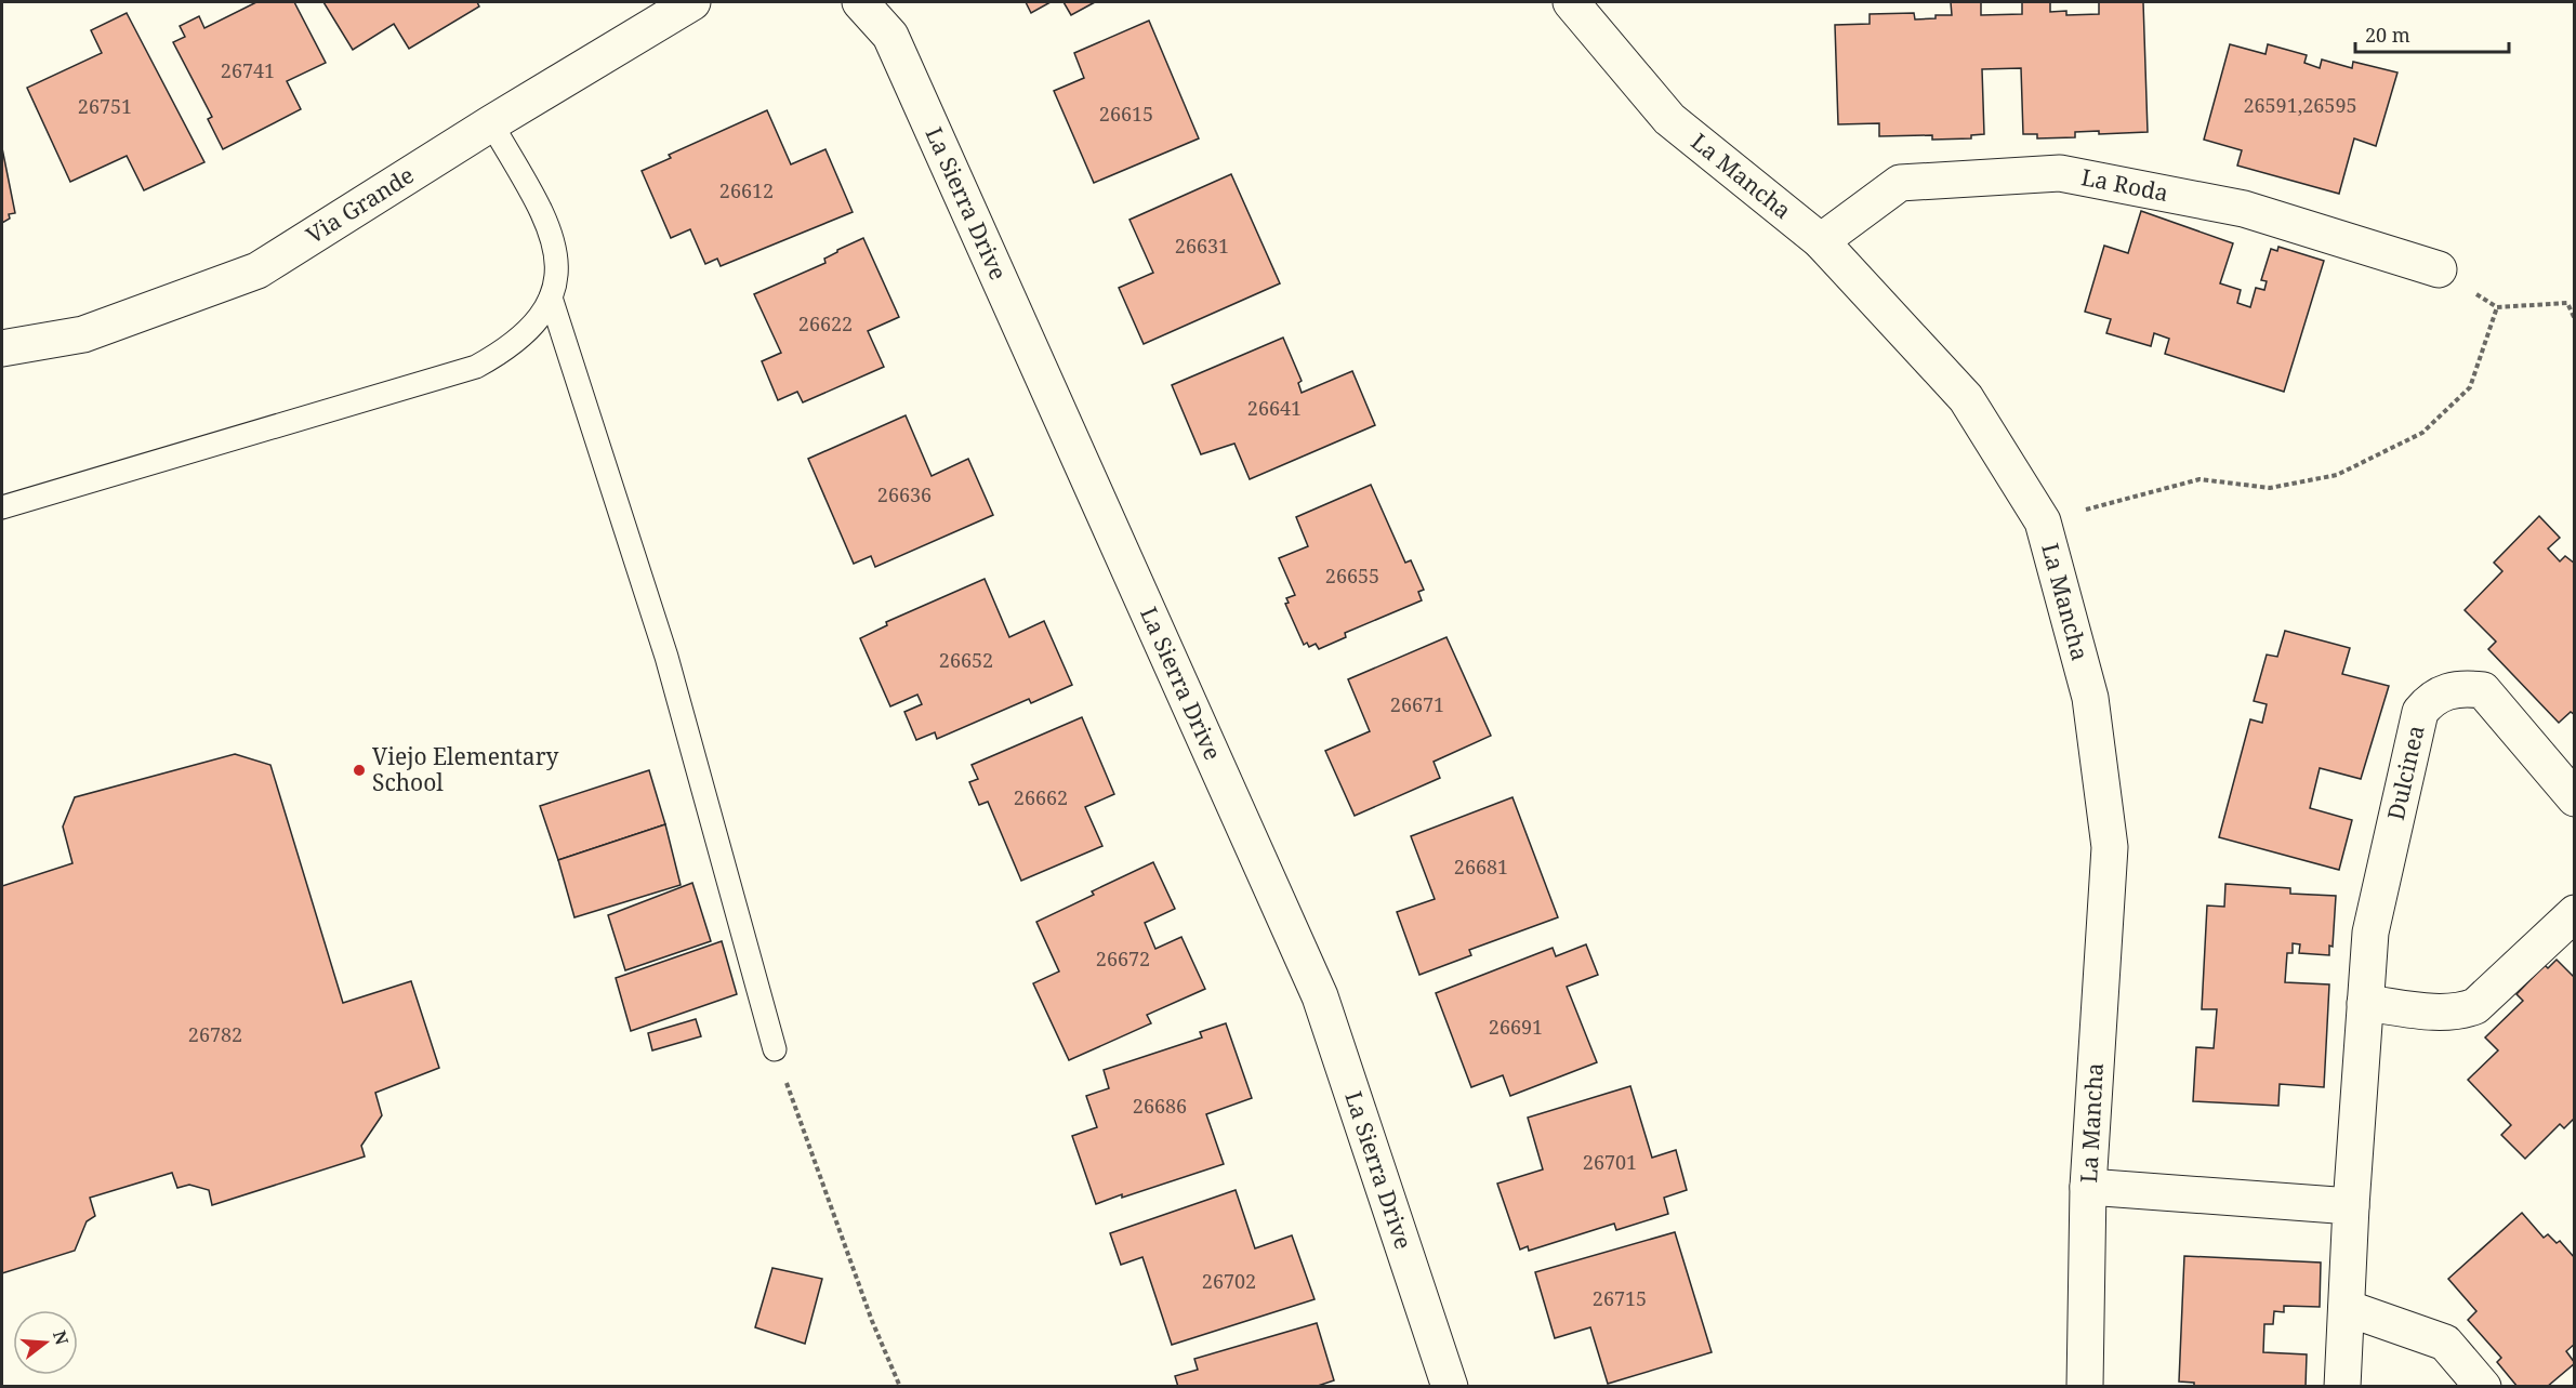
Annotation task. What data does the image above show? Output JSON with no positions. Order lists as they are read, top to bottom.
{
  "streets": {
    "street": [
      "La Mancha",
      "La Roda",
      "La Sierra Drive",
      "Via Grande",
      "Dulcinea"
    ]
  },
  "crossings": [
    ["La Mancha", "La Roda"]
  ],
  "places": ["Viejo Elementary School"],
  "house_numbers": [
    "26741",
    "26591,26595",
    "26751",
    "26615",
    "26612",
    "26631",
    "26622",
    "26641",
    "26636",
    "26655",
    "26652",
    "26671",
    "26662",
    "26681",
    "26672",
    "26691",
    "26782",
    "26686",
    "26701",
    "26702",
    "26715"
  ],
  "scale_bar": "20 m",
  "north": "right"
}
